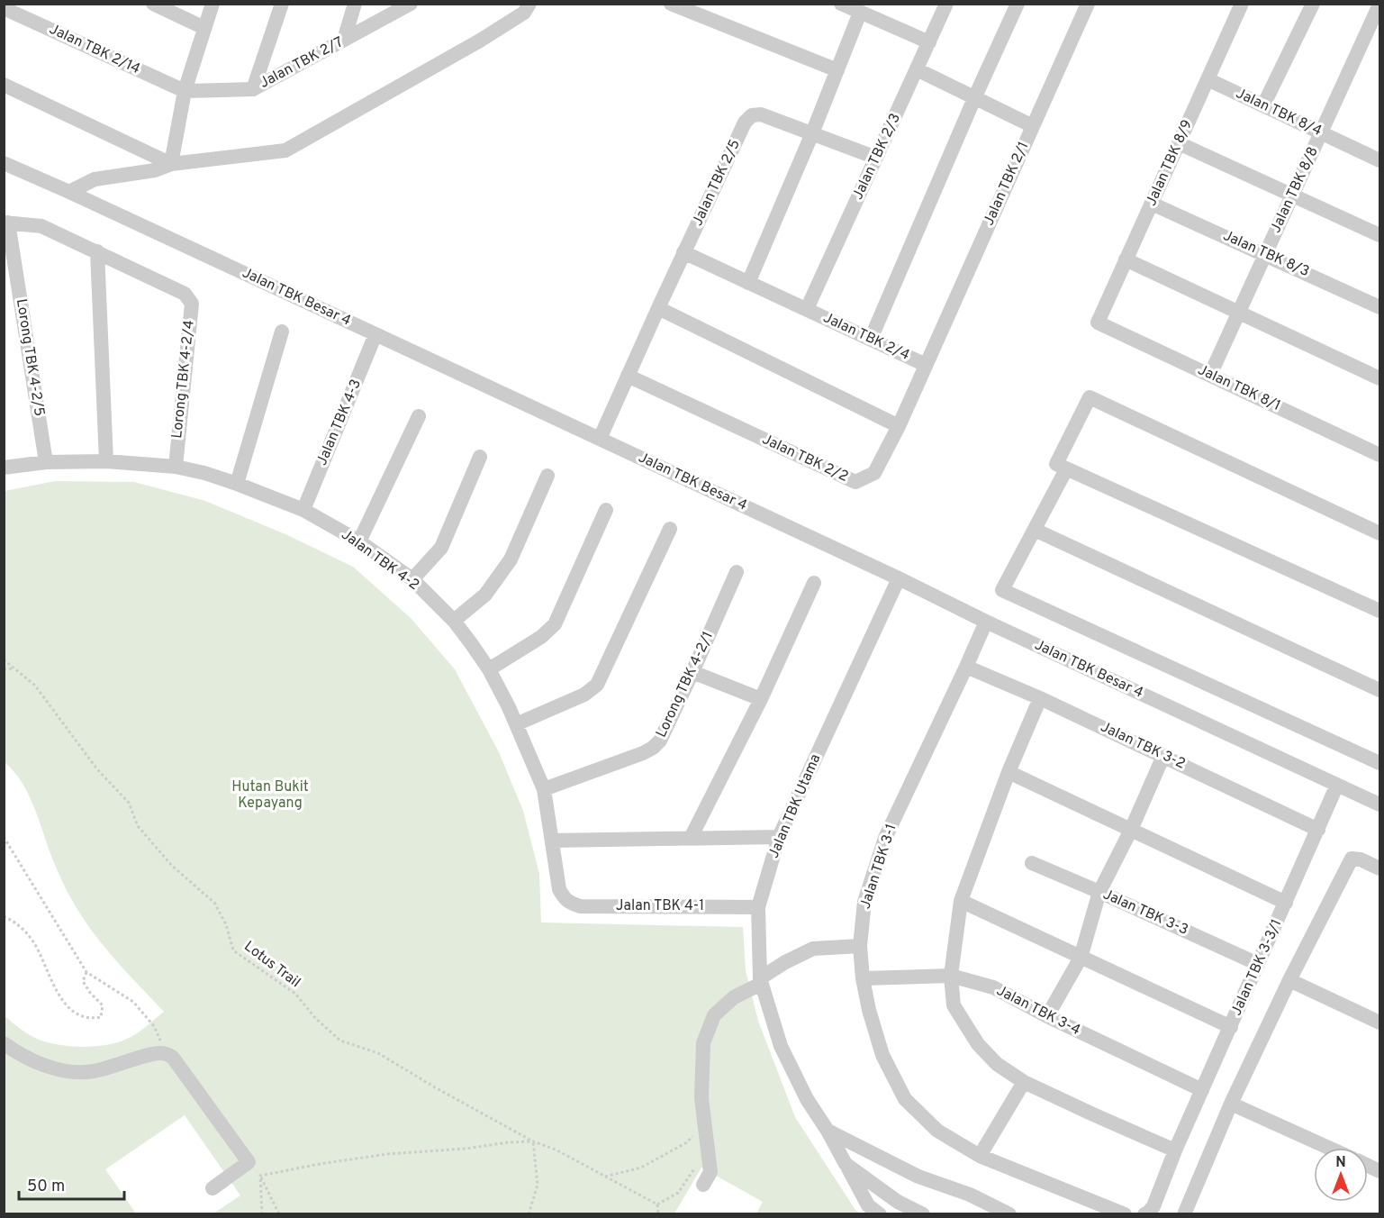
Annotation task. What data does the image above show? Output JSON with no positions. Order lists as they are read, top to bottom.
{
  "streets": {
    "street": [
      "Jalan TBK 2/14",
      "Jalan TBK 2/7",
      "Jalan TBK 8/4",
      "Jalan TBK 2/3",
      "Jalan TBK 8/9",
      "Jalan TBK 2/5",
      "Jalan TBK 2/1",
      "Jalan TBK 8/8",
      "Jalan TBK 8/3",
      "Jalan TBK Besar 4",
      "Jalan TBK 2/4",
      "Lorong TBK 4-2/5",
      "Lorong TBK 4-2/4",
      "Jalan TBK 8/1",
      "Jalan TBK 4-3",
      "Jalan TBK 2/2",
      "Jalan TBK 4-2",
      "Lorong TBK 4-2/1",
      "Jalan TBK 3-2",
      "Jalan TBK Utama",
      "Jalan TBK 3-1",
      "Jalan TBK 4-1",
      "Jalan TBK 3-3",
      "Jalan TBK 3-3/1",
      "Jalan TBK 3-4"
    ],
    "path": ["Lotus Trail"]
  },
  "crossings": [
    ["Jalan TBK 2/14", "Jalan TBK 2/7"],
    ["Jalan TBK 8/4", "Jalan TBK 8/9"],
    ["Jalan TBK 8/4", "Jalan TBK 8/8"],
    ["Jalan TBK 2/3", "Jalan TBK 2/4"],
    ["Jalan TBK 8/9", "Jalan TBK 8/3"],
    ["Jalan TBK 8/9", "Jalan TBK 8/1"],
    ["Jalan TBK 2/5", "Jalan TBK Besar 4"],
    ["Jalan TBK 2/5", "Jalan TBK 2/4"],
    ["Jalan TBK 2/5", "Jalan TBK 2/2"],
    ["Jalan TBK 2/1", "Jalan TBK 2/4"],
    ["Jalan TBK 2/1", "Jalan TBK 2/2"],
    ["Jalan TBK 8/8", "Jalan TBK 8/3"],
    ["Jalan TBK 8/8", "Jalan TBK 8/1"],
    ["Jalan TBK Besar 4", "Jalan TBK 4-3"],
    ["Jalan TBK Besar 4", "Jalan TBK Utama"],
    ["Jalan TBK Besar 4", "Jalan TBK 3-1"],
    ["Jalan TBK Besar 4", "Jalan TBK 3-3/1"],
    ["Jalan TBK 2/4", "Jalan TBK 2/2"],
    ["Lorong TBK 4-2/5", "Jalan TBK 4-2"],
    ["Lorong TBK 4-2/4", "Jalan TBK 4-2"],
    ["Jalan TBK 4-3", "Jalan TBK 4-2"],
    ["Jalan TBK 4-2", "Lorong TBK 4-2/1"],
    ["Jalan TBK 4-2", "Jalan TBK 4-1"],
    ["Jalan TBK 3-2", "Jalan TBK 3-1"],
    ["Jalan TBK 3-2", "Jalan TBK 3-3/1"],
    ["Jalan TBK Utama", "Jalan TBK 4-1"],
    ["Jalan TBK 3-1", "Jalan TBK 3-4"],
    ["Jalan TBK 3-3", "Jalan TBK 3-3/1"],
    ["Jalan TBK 3-3/1", "Jalan TBK 3-4"]
  ],
  "parks": ["Hutan Bukit Kepayang"],
  "scale_bar": "50 m",
  "north": "top"
}
